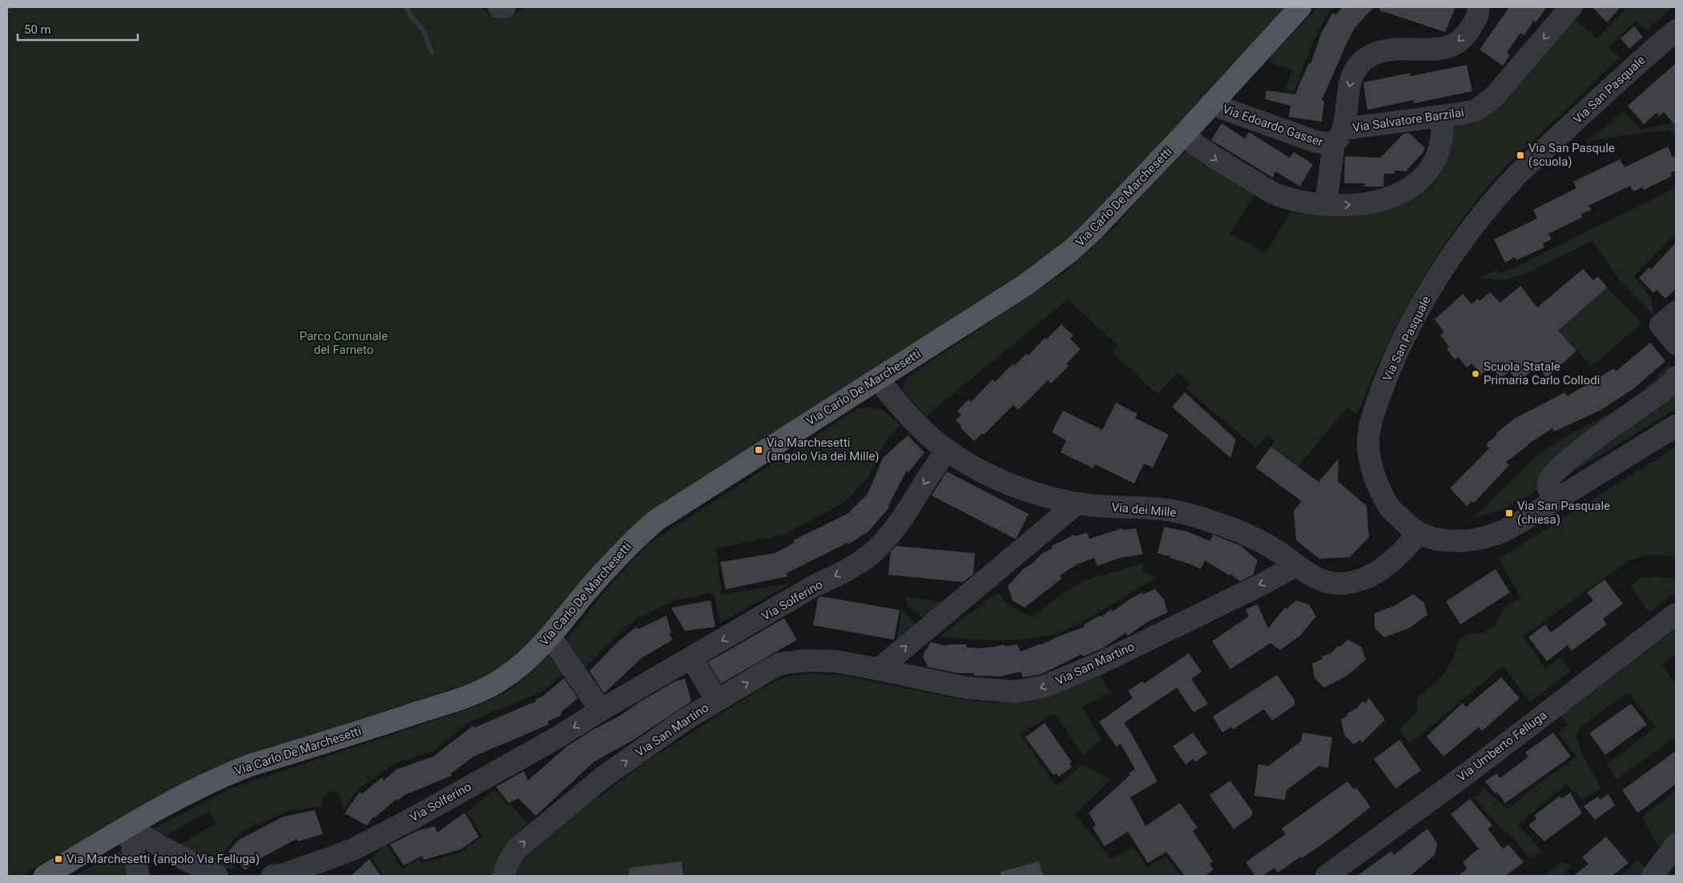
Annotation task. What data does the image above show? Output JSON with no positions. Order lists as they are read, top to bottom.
{
  "streets": {
    "main road": ["Via Carlo De Marchesetti"],
    "street": [
      "Via San Pasquale",
      "Via Salvatore Barzilai",
      "Via Edoardo Gasser",
      "Via dei Mille",
      "Via Solferino",
      "Via San Martino",
      "Via Umberto Felluga"
    ]
  },
  "crossings": [
    ["Via San Pasquale", "Via dei Mille"],
    ["Via Salvatore Barzilai", "Via Edoardo Gasser"],
    ["Via Edoardo Gasser", "Via Carlo De Marchesetti"],
    ["Via Carlo De Marchesetti", "Via dei Mille"],
    ["Via dei Mille", "Via Solferino"],
    ["Via dei Mille", "Via San Martino"]
  ],
  "one_way": ["Via Salvatore Barzilai", "Via Edoardo Gasser"],
  "parks": ["Parco Comunale del Farneto"],
  "places": {
    "transit": [
      "Via San Pasqule (scuola)",
      "Via Marchesetti (angolo Via dei Mille)",
      "Via San Pasquale (chiesa)",
      "Via Marchesetti (angolo Via Felluga)"
    ],
    "other": ["Scuola Statale Primaria Carlo Collodi"]
  },
  "scale_bar": "50 m"
}
